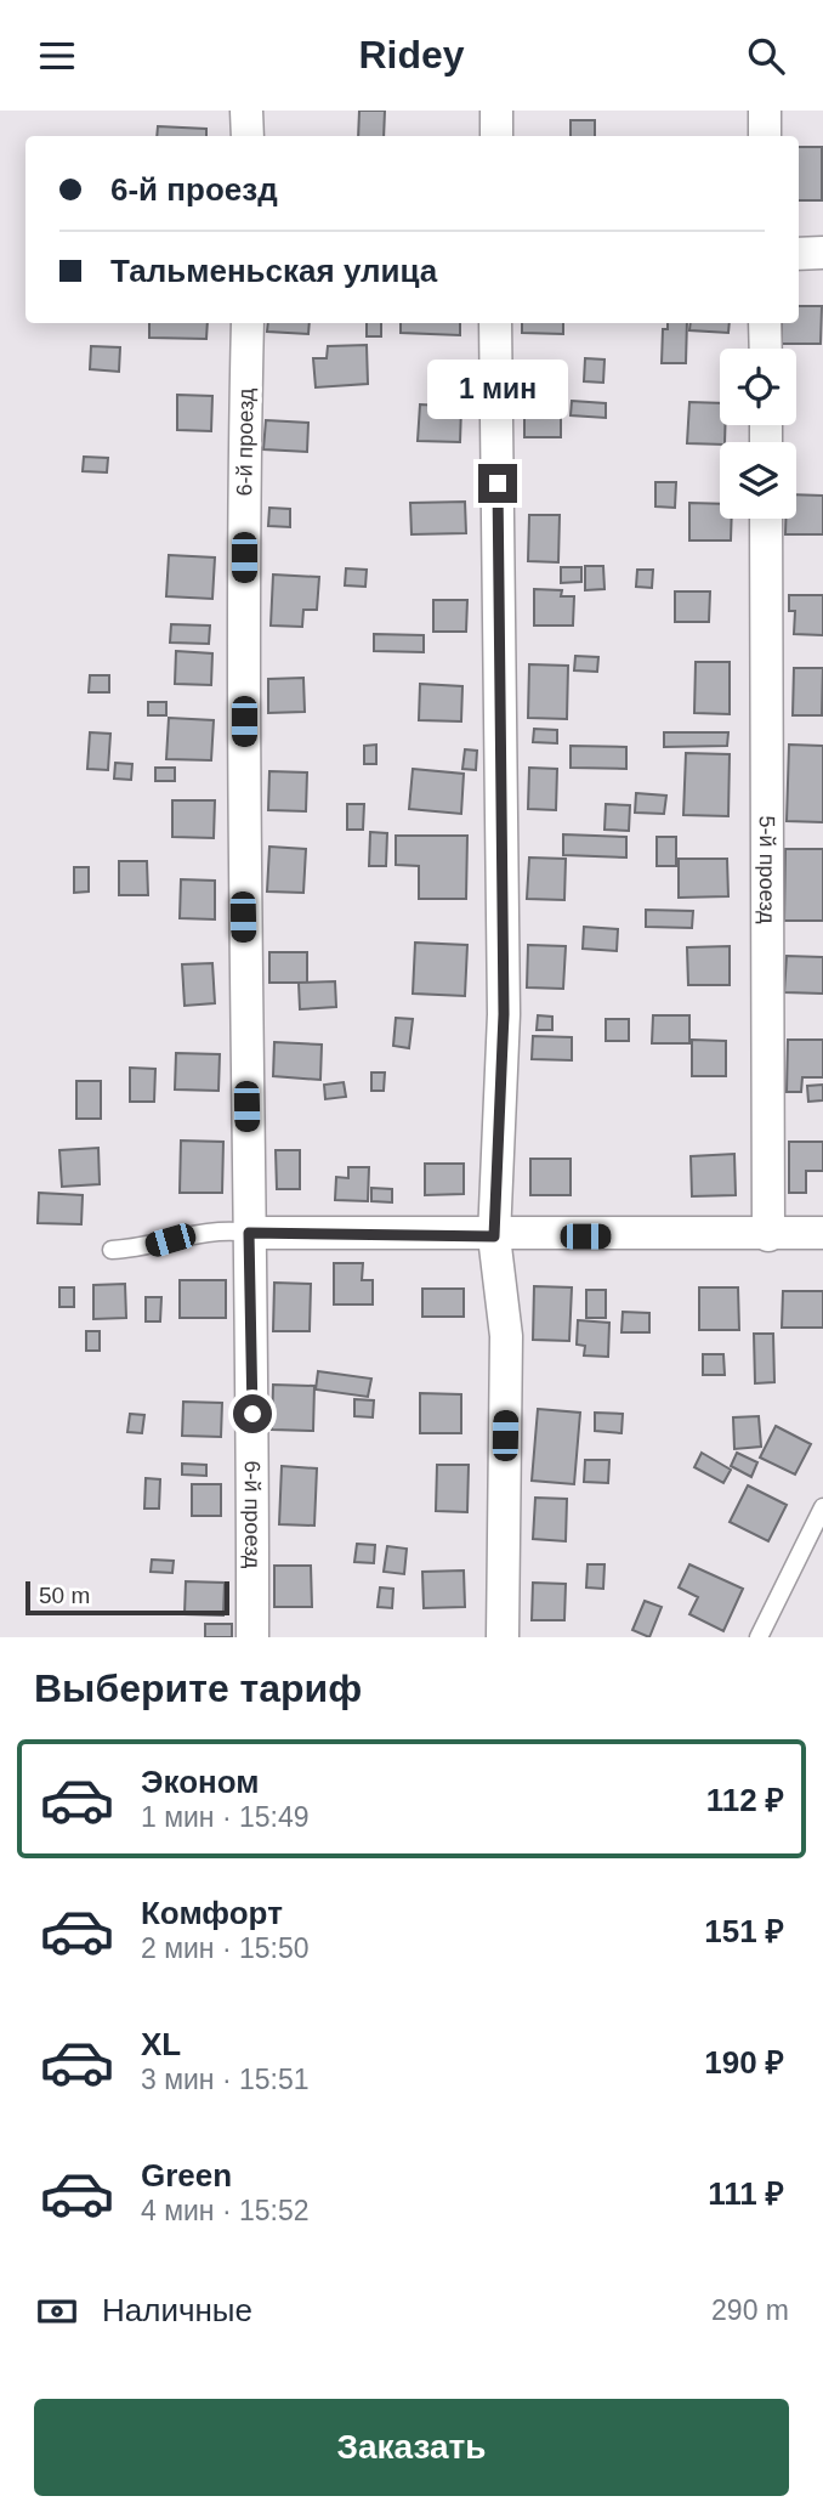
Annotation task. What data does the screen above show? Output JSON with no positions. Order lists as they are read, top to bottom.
{
  "streets": {
    "street": ["6-й проезд", "5-й проезд"]
  },
  "scale_bar": "50 m",
  "page": {
    "header": "Ridey",
    "banner": ["6-й проезд", "Тальменьская улица"],
    "bubble": "1 мин",
    "scale": "50 m",
    "heading": "Выберите тариф",
    "list": [
      {
        "name": "Эконом",
        "note": "1 мин · 15:49",
        "value": "112 ₽"
      },
      {
        "name": "Комфорт",
        "note": "2 мин · 15:50",
        "value": "151 ₽"
      },
      {
        "name": "XL",
        "note": "3 мин · 15:51",
        "value": "190 ₽"
      },
      {
        "name": "Green",
        "note": "4 мин · 15:52",
        "value": "111 ₽"
      }
    ],
    "pay": ["Наличные", "290 m"],
    "buttons": "Заказать"
  }
}
